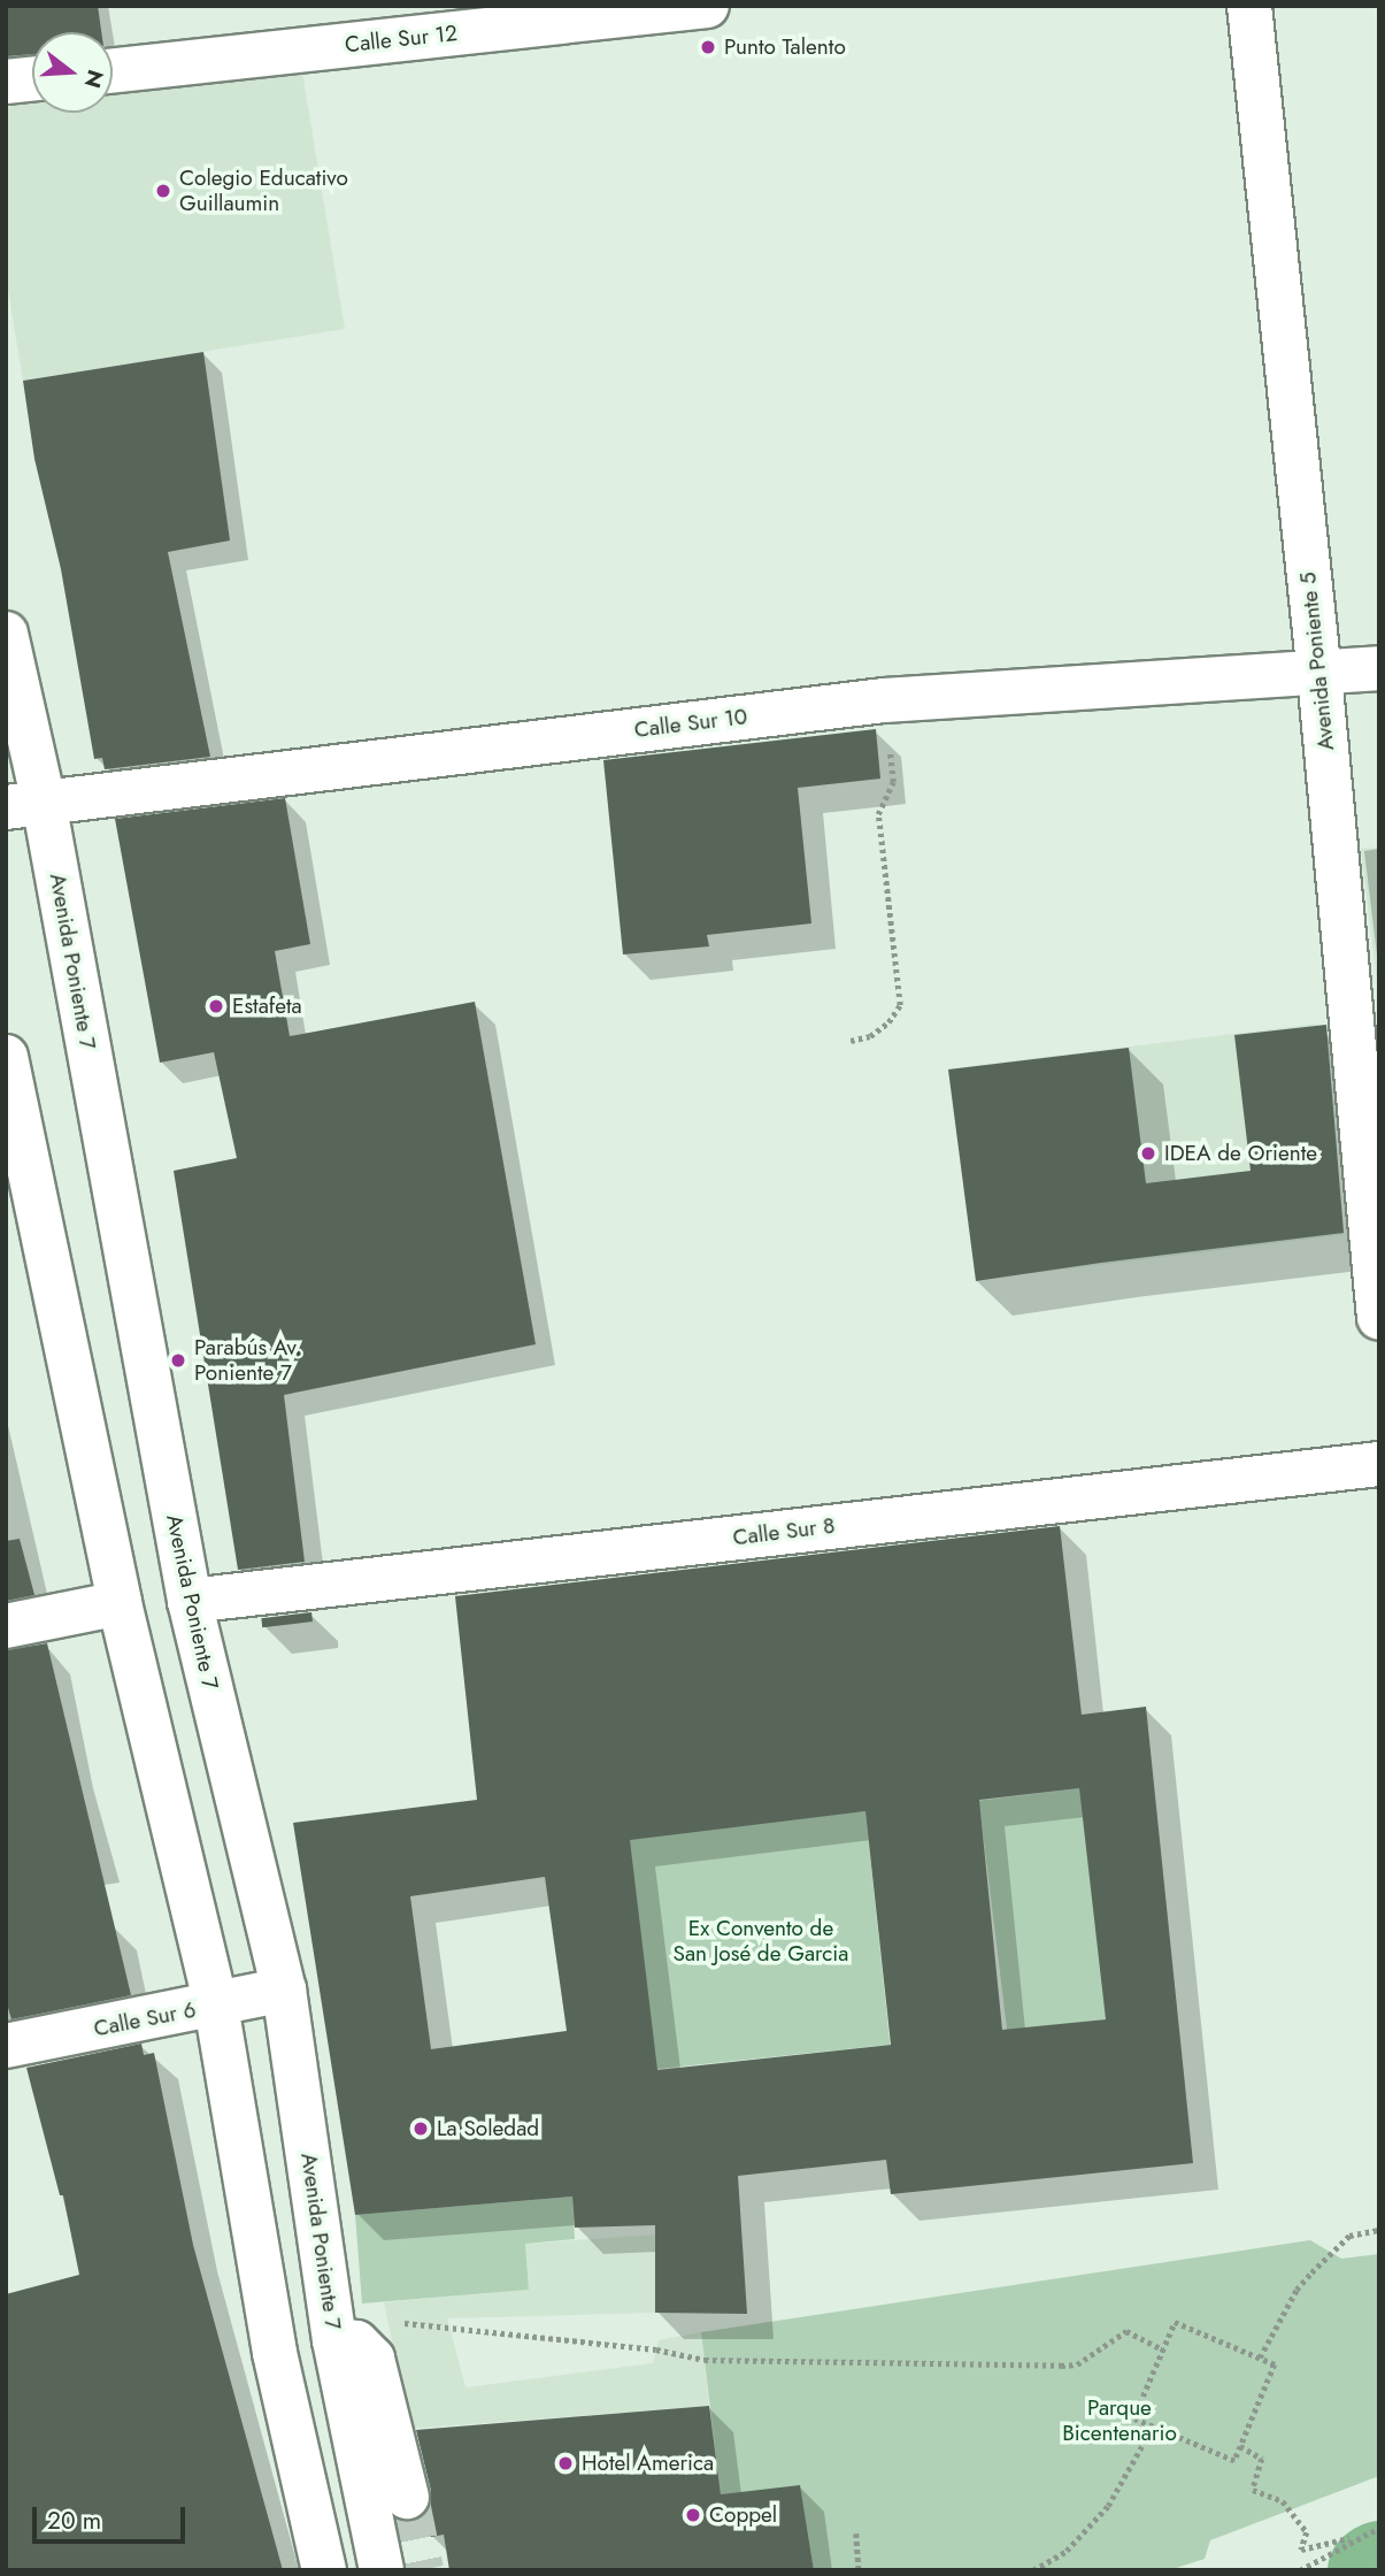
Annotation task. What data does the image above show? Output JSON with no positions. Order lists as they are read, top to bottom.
{
  "streets": {
    "street": [
      "Calle Sur 12",
      "Avenida Poniente 5",
      "Calle Sur 10",
      "Avenida Poniente 7",
      "Calle Sur 8",
      "Calle Sur 6"
    ]
  },
  "crossings": [
    ["Avenida Poniente 5", "Calle Sur 10"],
    ["Calle Sur 10", "Avenida Poniente 7"],
    ["Avenida Poniente 7", "Calle Sur 8"],
    ["Avenida Poniente 7", "Calle Sur 6"]
  ],
  "parks": ["Ex Convento de San José de Garcia", "Parque Bicentenario"],
  "places": [
    "Punto Talento",
    "Colegio Educativo Guillaumin",
    "Estafeta",
    "IDEA de Oriente",
    "Parabús Av. Poniente 7",
    "La Soledad",
    "Hotel America",
    "Coppel"
  ],
  "scale_bar": "20 m",
  "north": "right"
}
